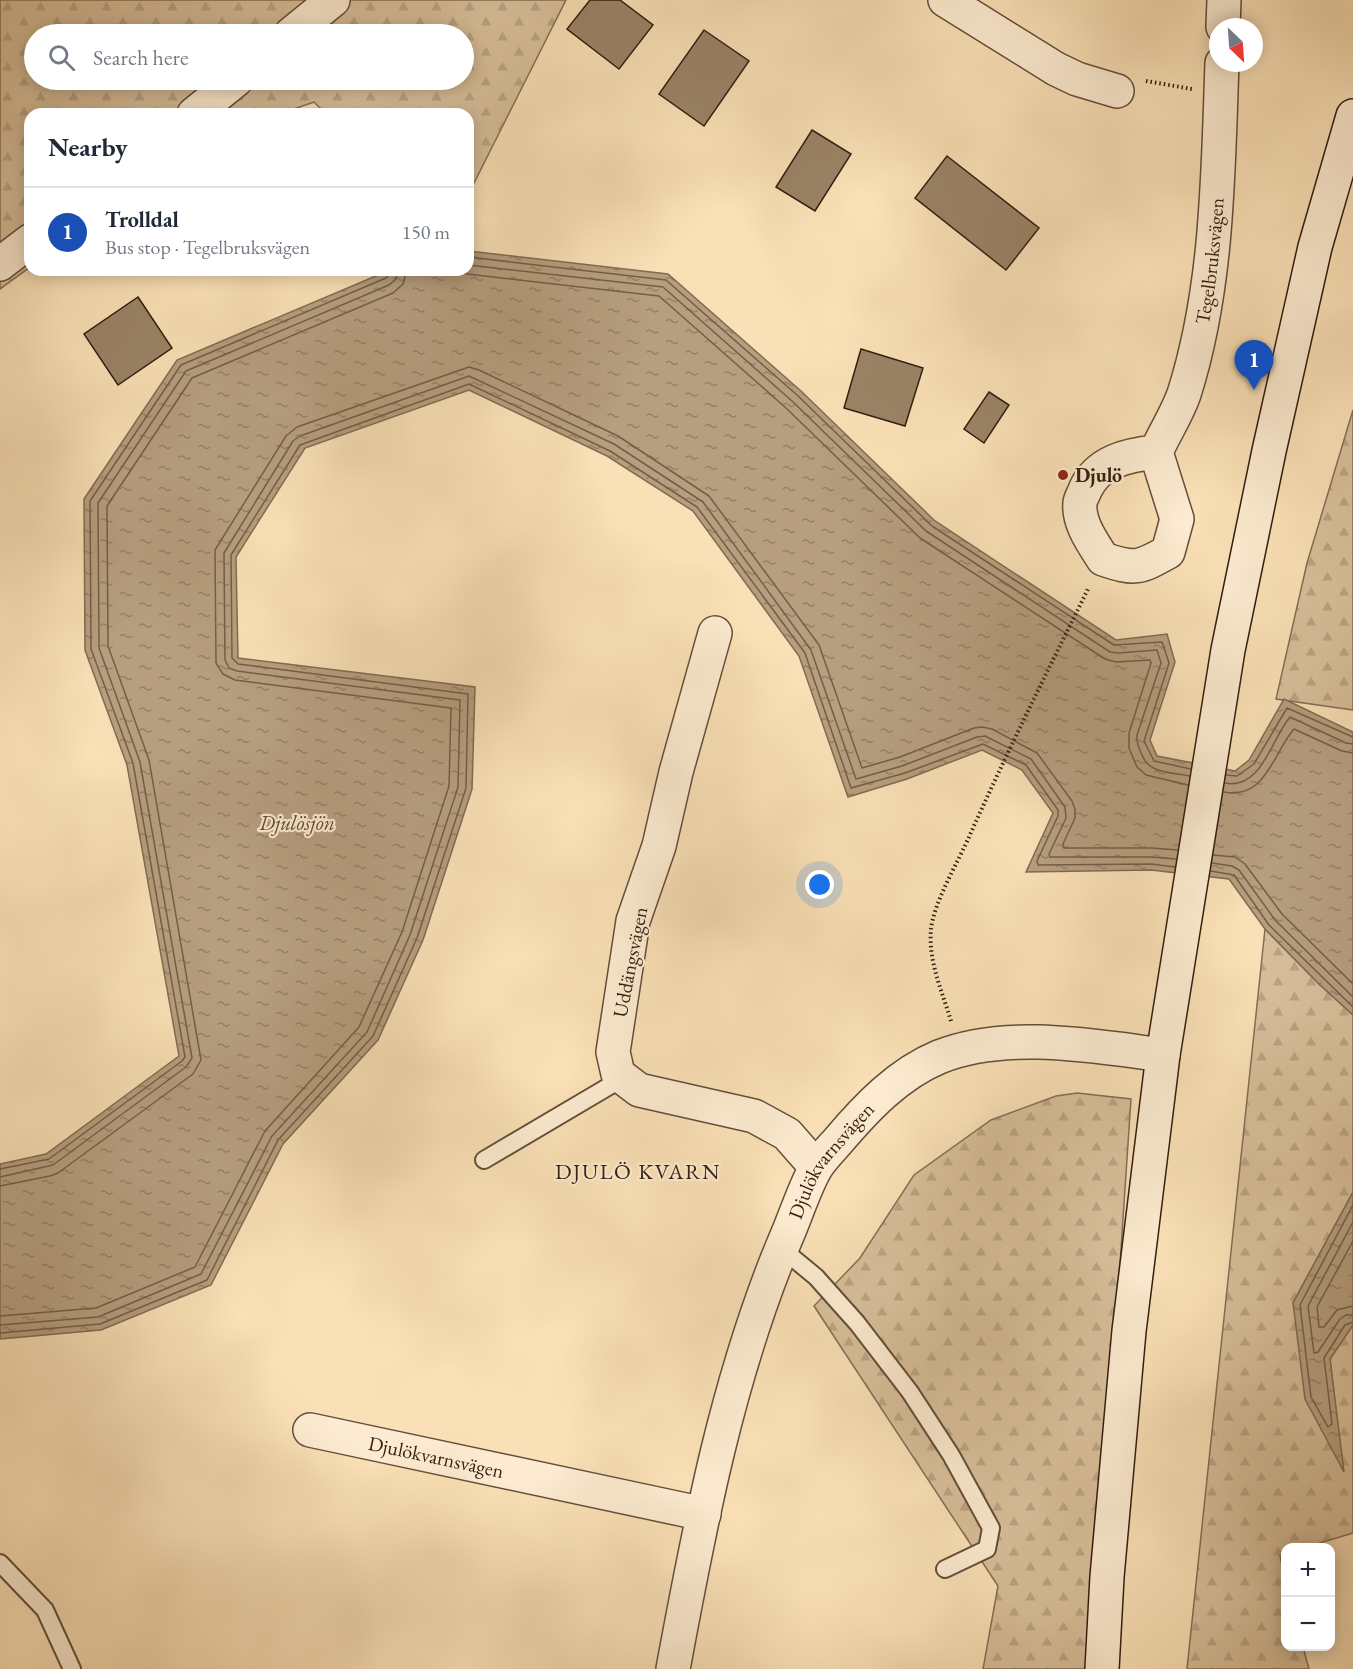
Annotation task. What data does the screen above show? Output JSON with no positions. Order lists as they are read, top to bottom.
{
  "streets": {
    "street": ["Tegelbruksvägen", "Uddängsvägen", "Djulökvarnsvägen"]
  },
  "districts": ["DJULÖ KVARN"],
  "water": ["Djulösjön"],
  "places": ["Djulö"],
  "north": "bottom right",
  "page": {
    "search": "Search here",
    "heading": "Nearby",
    "list": [
      {
        "mark": "1",
        "name": "Trolldal",
        "note": "Bus stop · Tegelbruksvägen",
        "value": "150 m"
      }
    ],
    "pins": "1",
    "map_buttons": ["+", "−"]
  }
}
